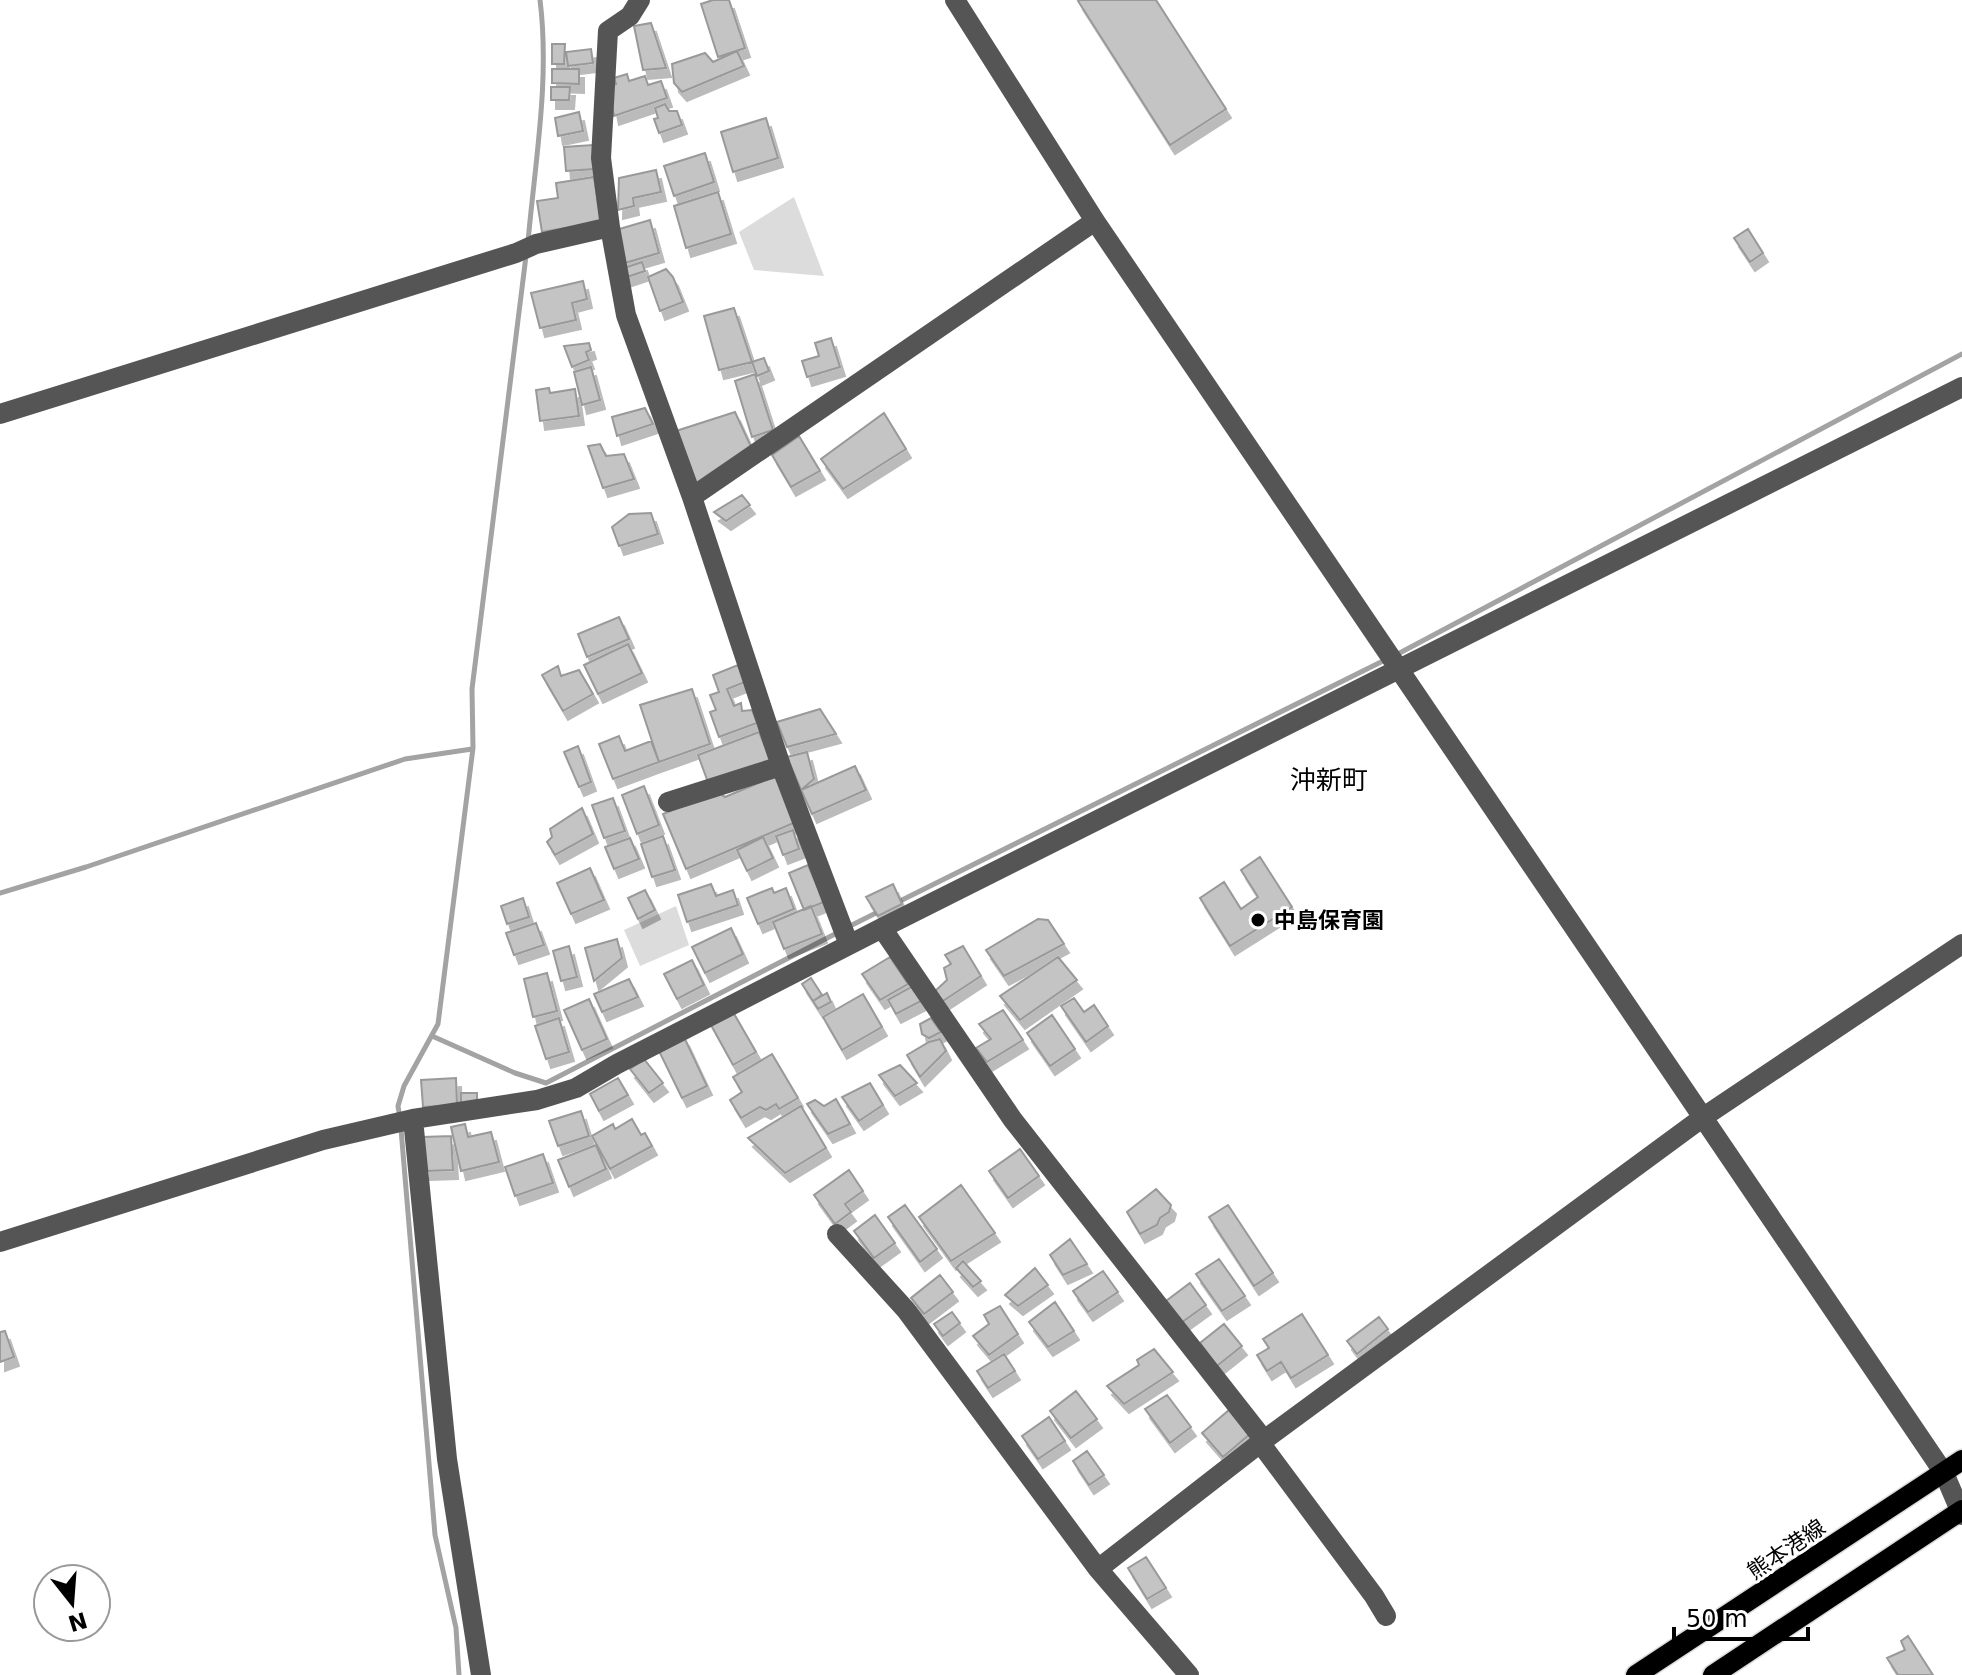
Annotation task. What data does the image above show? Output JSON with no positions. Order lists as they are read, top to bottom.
{
  "streets": {
    "main road": ["熊本港線"]
  },
  "districts": ["沖新町"],
  "places": ["中島保育園"],
  "scale_bar": "50 m",
  "north": "bottom"
}
